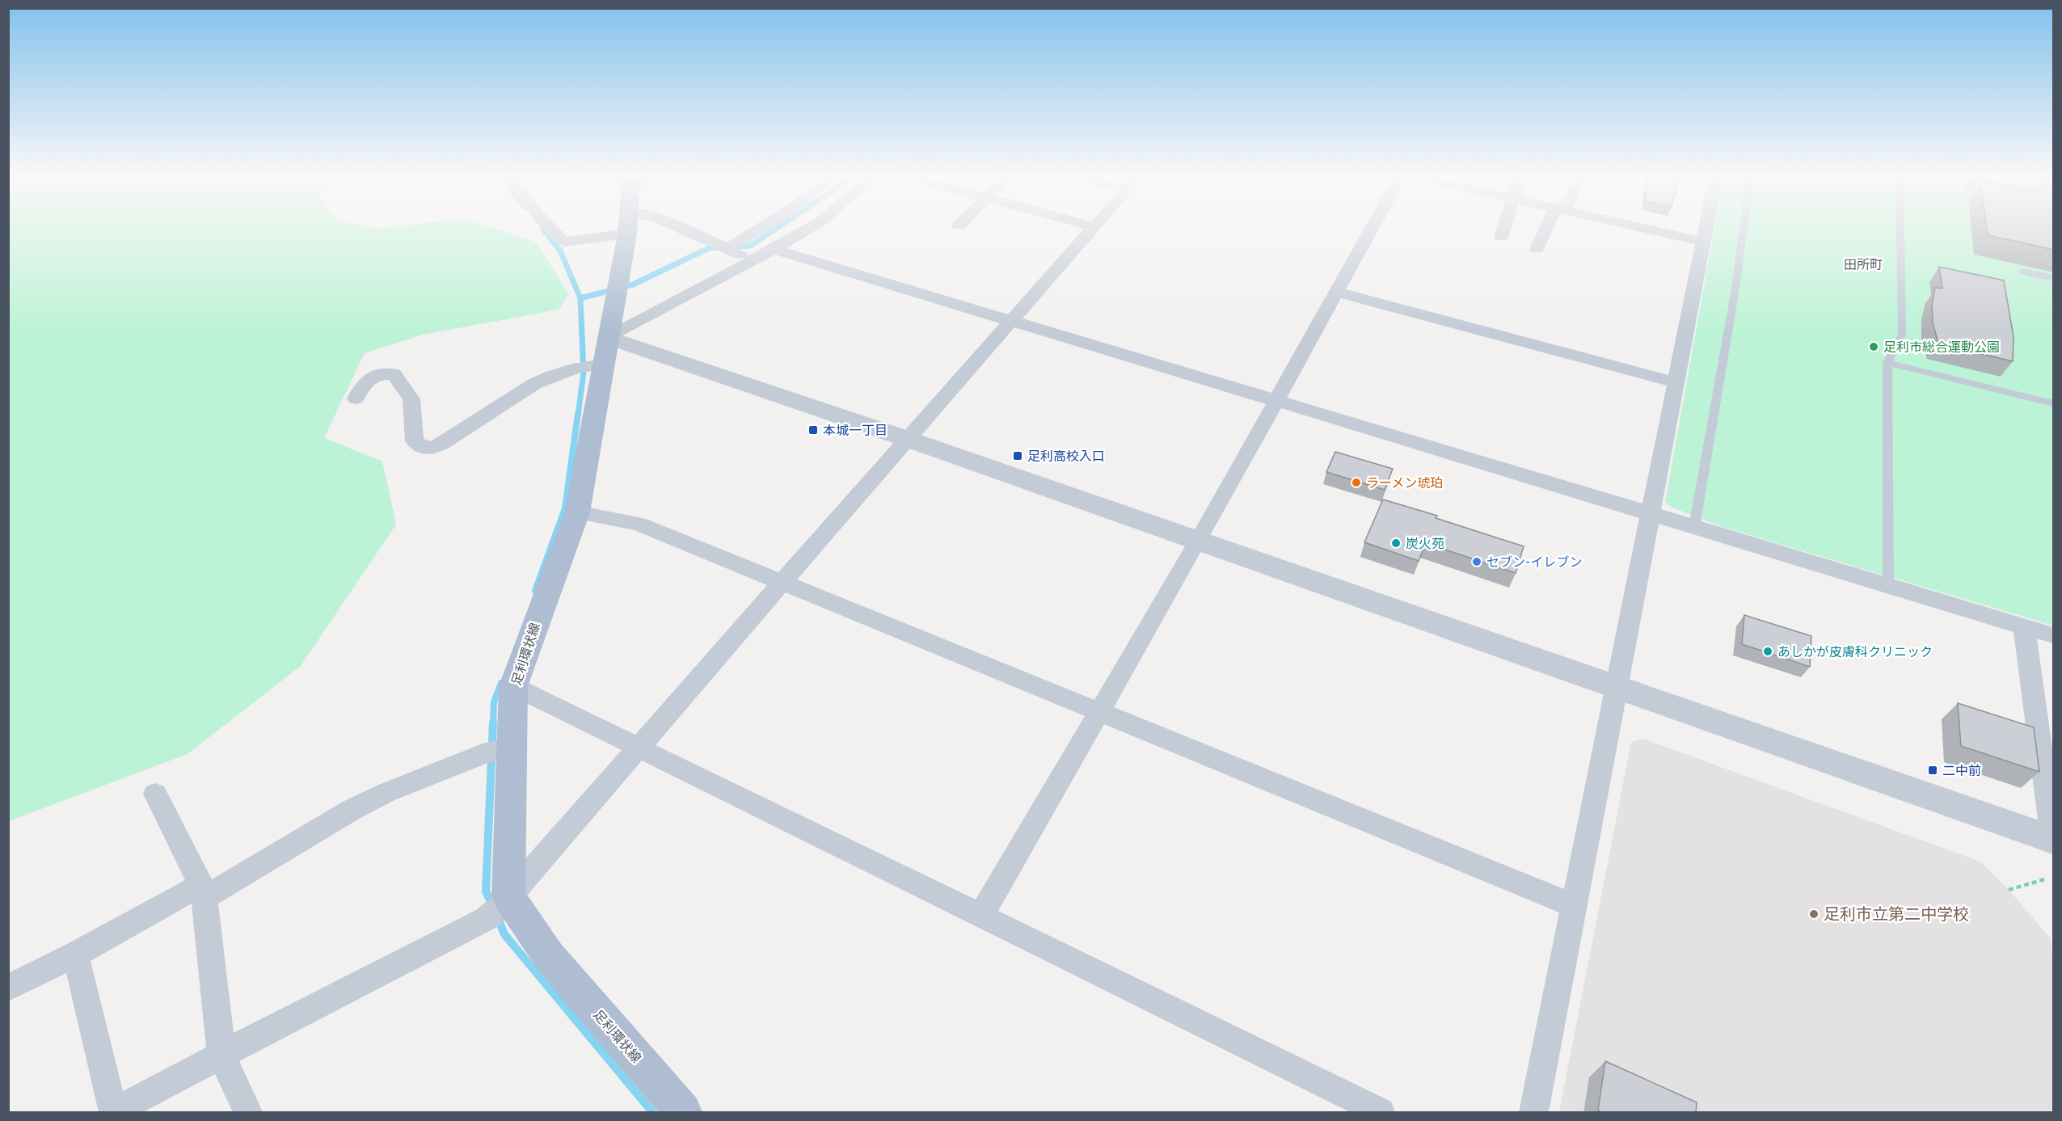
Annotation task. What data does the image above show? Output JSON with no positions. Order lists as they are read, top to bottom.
{
  "streets": {
    "main road": ["足利環状線"]
  },
  "districts": ["田所町"],
  "places": {
    "other": [
      "足利市総合運動公園",
      "ラーメン琥珀",
      "炭火苑",
      "セブン-イレブン",
      "あしかが皮膚科クリニック",
      "足利市立第二中学校"
    ],
    "transit": ["本城一丁目", "足利高校入口", "二中前"]
  }
}
